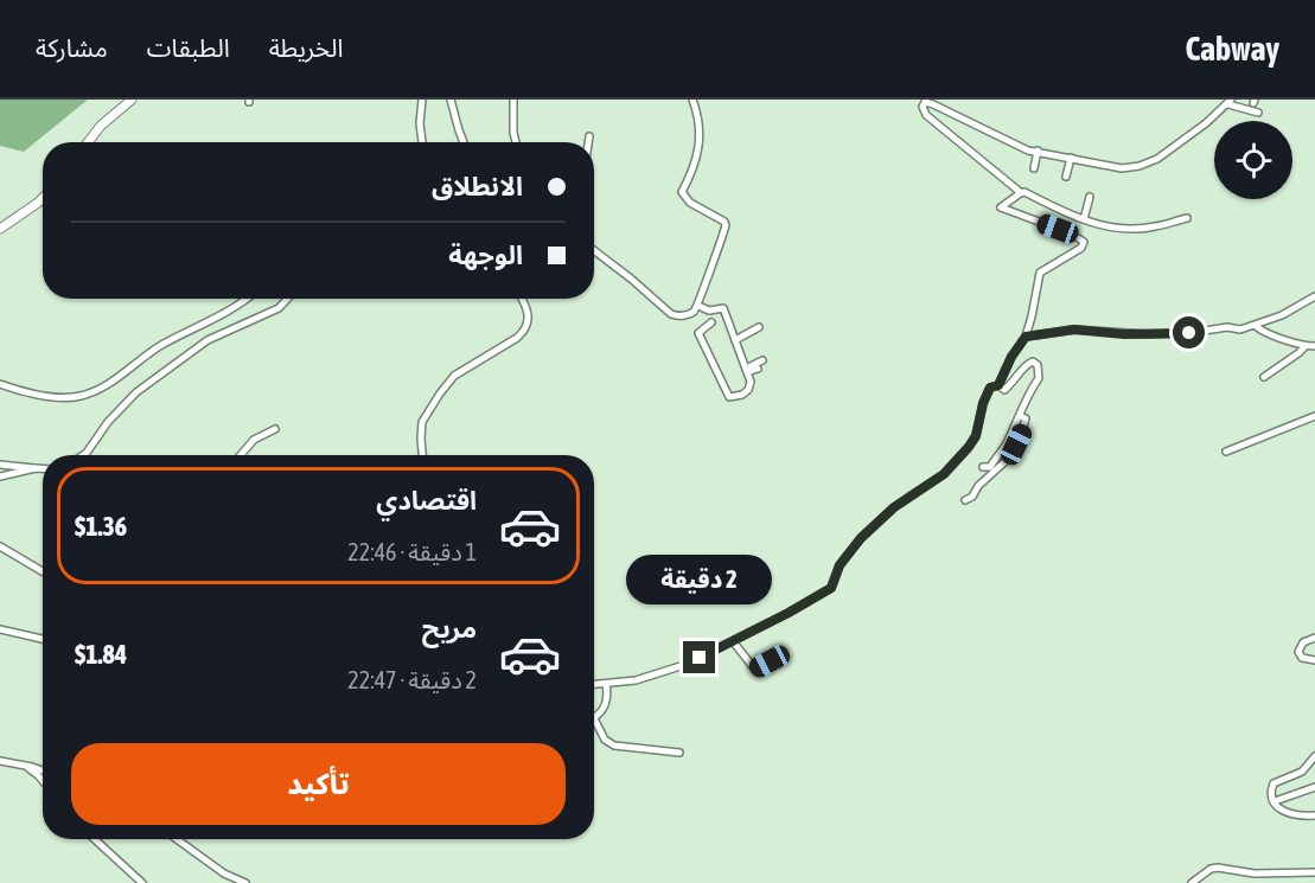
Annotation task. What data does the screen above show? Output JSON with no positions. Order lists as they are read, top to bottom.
{
  "page": {
    "header": "Cabway",
    "nav": ["الخريطة", "الطبقات", "مشاركة"],
    "banner": ["الانطلاق", "الوجهة"],
    "list": [
      {
        "name": "اقتصادي",
        "note": "1 دقيقة · 22:46",
        "value": "$1.36"
      },
      {
        "name": "مريح",
        "note": "2 دقيقة · 22:47",
        "value": "$1.84"
      }
    ],
    "bubble": "2 دقيقة",
    "buttons": "تأكيد"
  }
}
